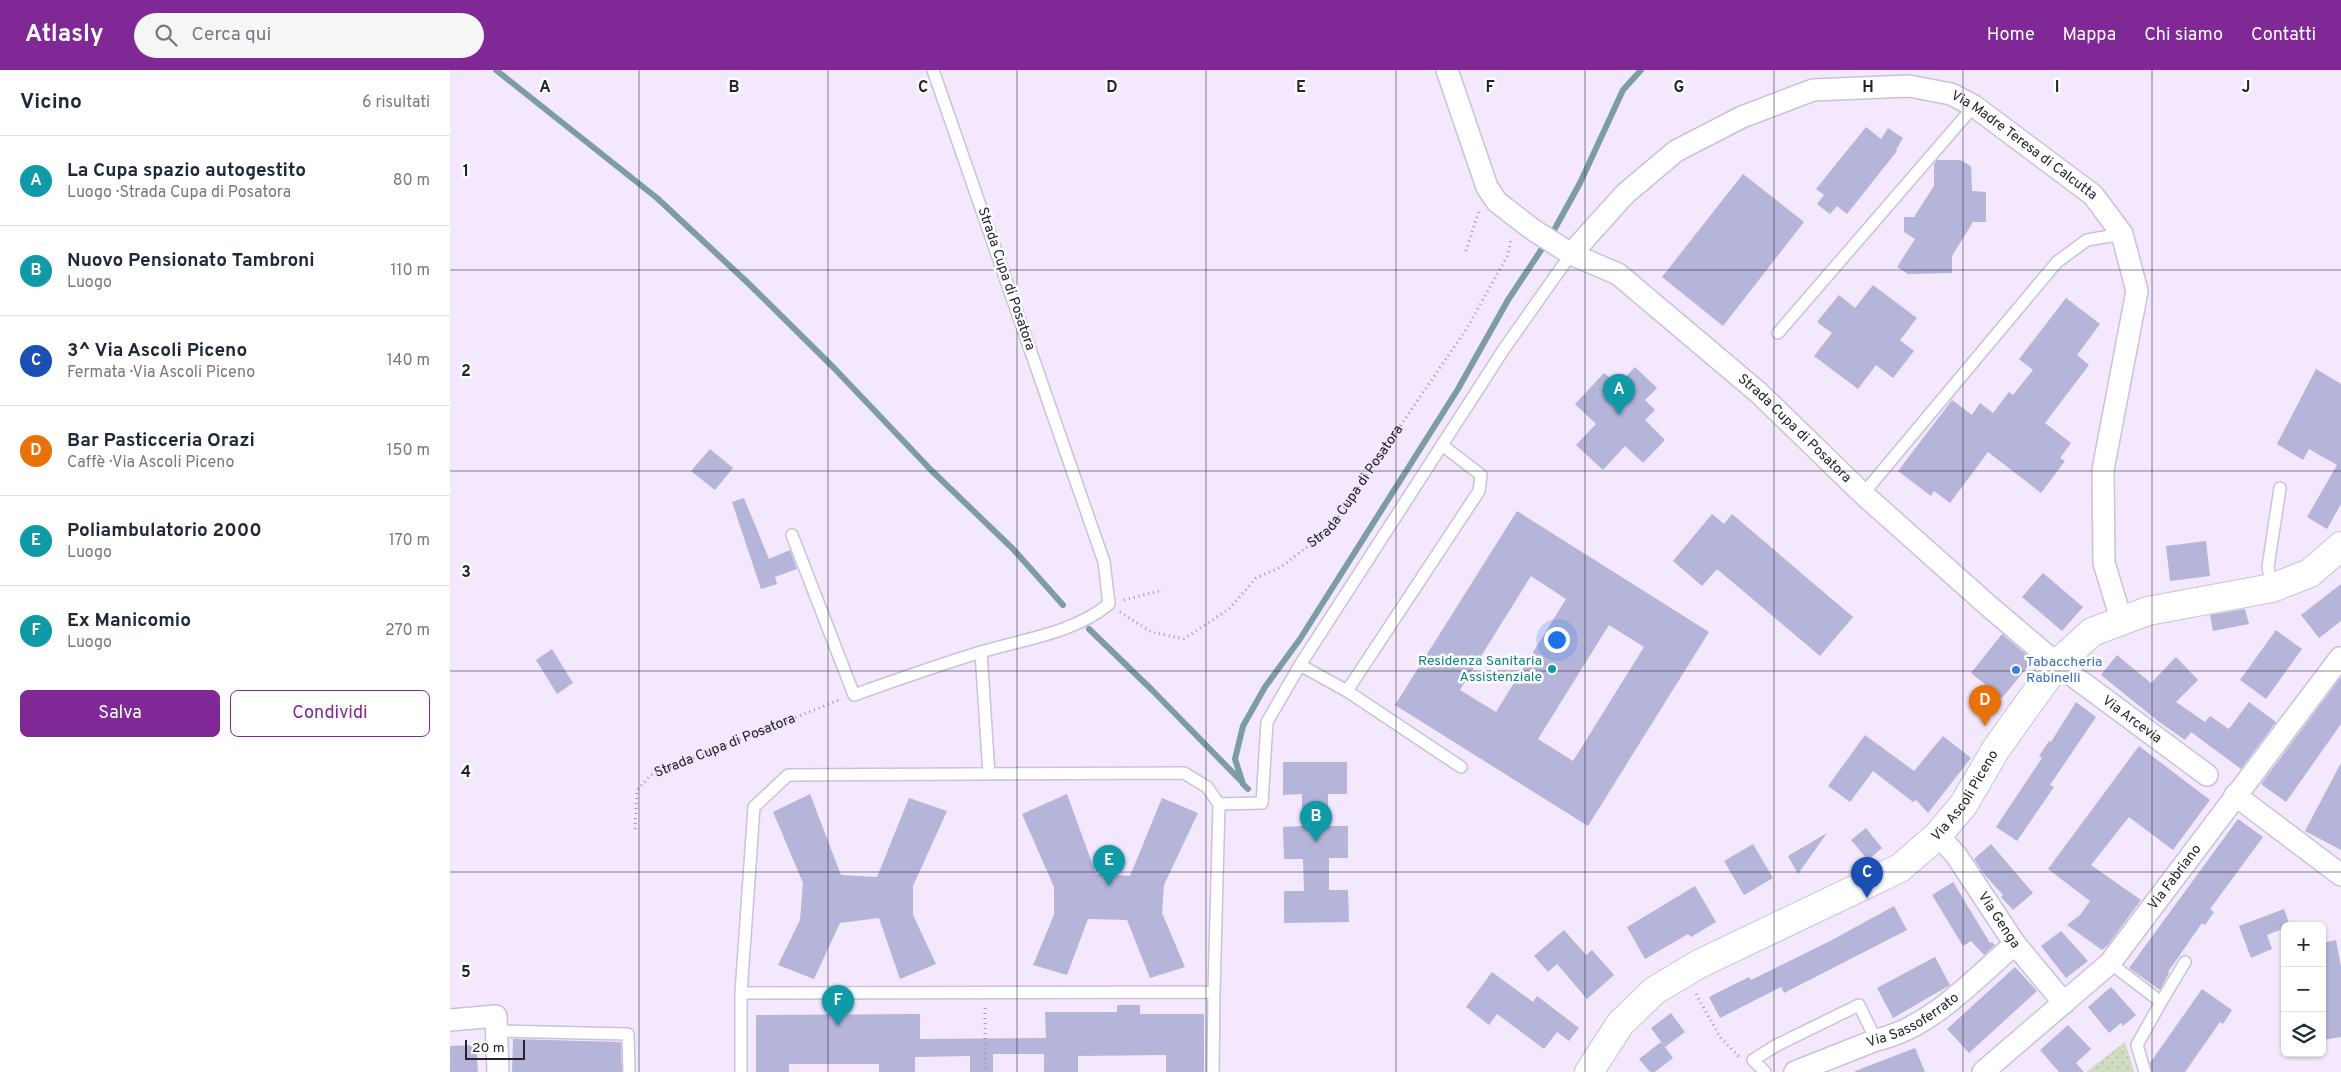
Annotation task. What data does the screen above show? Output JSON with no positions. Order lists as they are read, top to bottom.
{
  "streets": {
    "street": [
      "Via Madre Teresa di Calcutta",
      "Strada Cupa di Posatora",
      "Via Arcevia",
      "Via Ascoli Piceno",
      "Via Fabriano",
      "Via Genga",
      "Via Sassoferrato"
    ]
  },
  "crossings": [
    ["Via Madre Teresa di Calcutta", "Strada Cupa di Posatora"],
    ["Via Madre Teresa di Calcutta", "Via Ascoli Piceno"],
    ["Strada Cupa di Posatora", "Via Arcevia"],
    ["Strada Cupa di Posatora", "Via Ascoli Piceno"],
    ["Via Arcevia", "Via Ascoli Piceno"],
    ["Via Ascoli Piceno", "Via Genga"],
    ["Via Fabriano", "Via Genga"],
    ["Via Genga", "Via Sassoferrato"]
  ],
  "places": ["Residenza Sanitaria Assistenziale", "Tabaccheria Rabinelli"],
  "scale_bar": "20 m",
  "page": {
    "header": "Atlasly",
    "search": "Cerca qui",
    "nav": [
      "Home",
      "Mappa",
      "Chi siamo",
      "Contatti"
    ],
    "heading": ["Vicino", "6 risultati"],
    "list": [
      {
        "mark": "A",
        "name": "La Cupa spazio autogestito",
        "note": "Luogo · Strada Cupa di Posatora",
        "value": "80 m"
      },
      {
        "mark": "B",
        "name": "Nuovo Pensionato Tambroni",
        "note": "Luogo",
        "value": "110 m"
      },
      {
        "mark": "C",
        "name": "3^ Via Ascoli Piceno",
        "note": "Fermata · Via Ascoli Piceno",
        "value": "140 m"
      },
      {
        "mark": "D",
        "name": "Bar Pasticceria Orazi",
        "note": "Caffè · Via Ascoli Piceno",
        "value": "150 m"
      },
      {
        "mark": "E",
        "name": "Poliambulatorio 2000",
        "note": "Luogo",
        "value": "170 m"
      },
      {
        "mark": "F",
        "name": "Ex Manicomio",
        "note": "Luogo",
        "value": "270 m"
      }
    ],
    "pins": [
      "A",
      "D",
      "B",
      "E",
      "C",
      "F"
    ],
    "buttons": ["Salva", "Condividi"],
    "map_buttons": ["+", "−"],
    "scale": "20 m"
  },
  "grid": {
    "columns": [
      "A",
      "B",
      "C",
      "D",
      "E",
      "F",
      "G",
      "H",
      "I",
      "J"
    ],
    "rows": [
      "1",
      "2",
      "3",
      "4",
      "5"
    ]
  }
}
